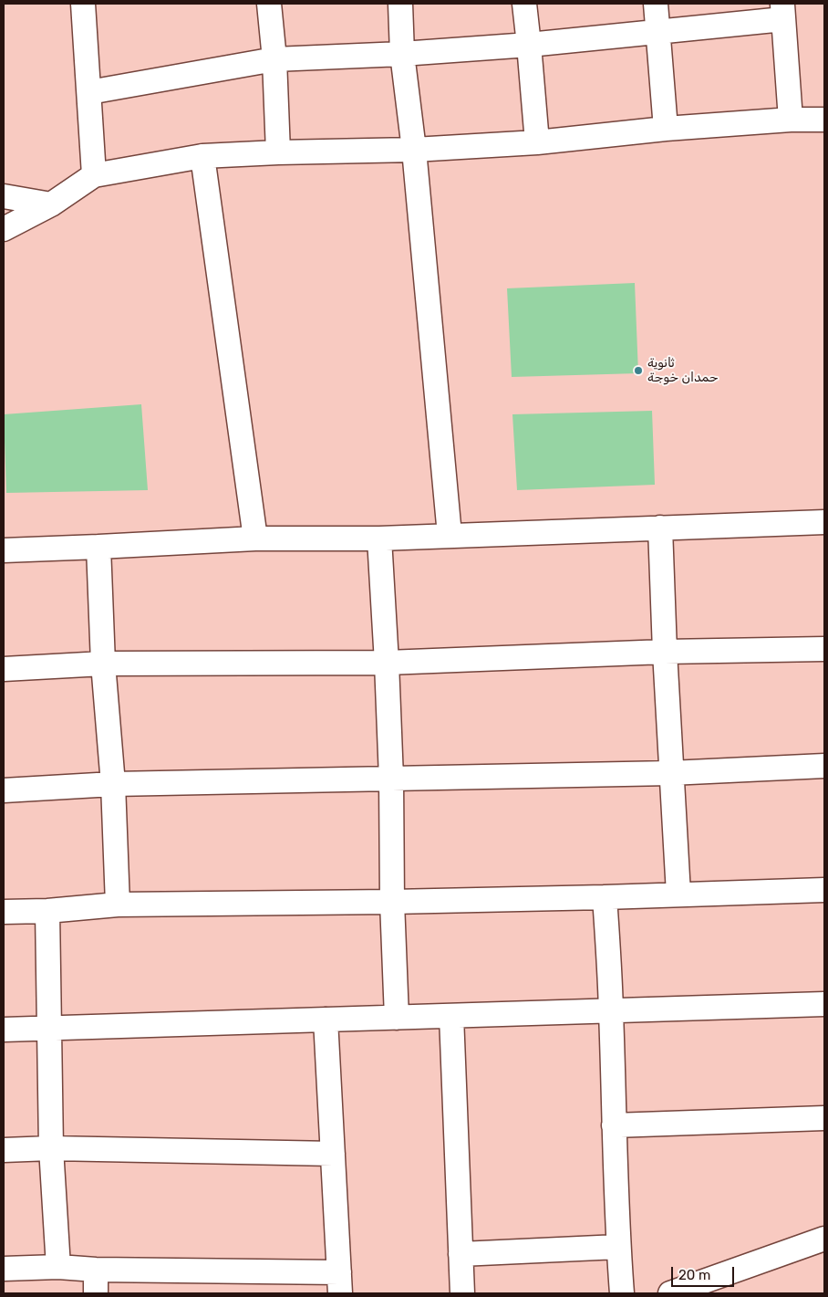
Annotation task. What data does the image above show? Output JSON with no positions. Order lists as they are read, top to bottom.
{
  "places": ["ثانوية حمدان خوجة"],
  "scale_bar": "20 m"
}
